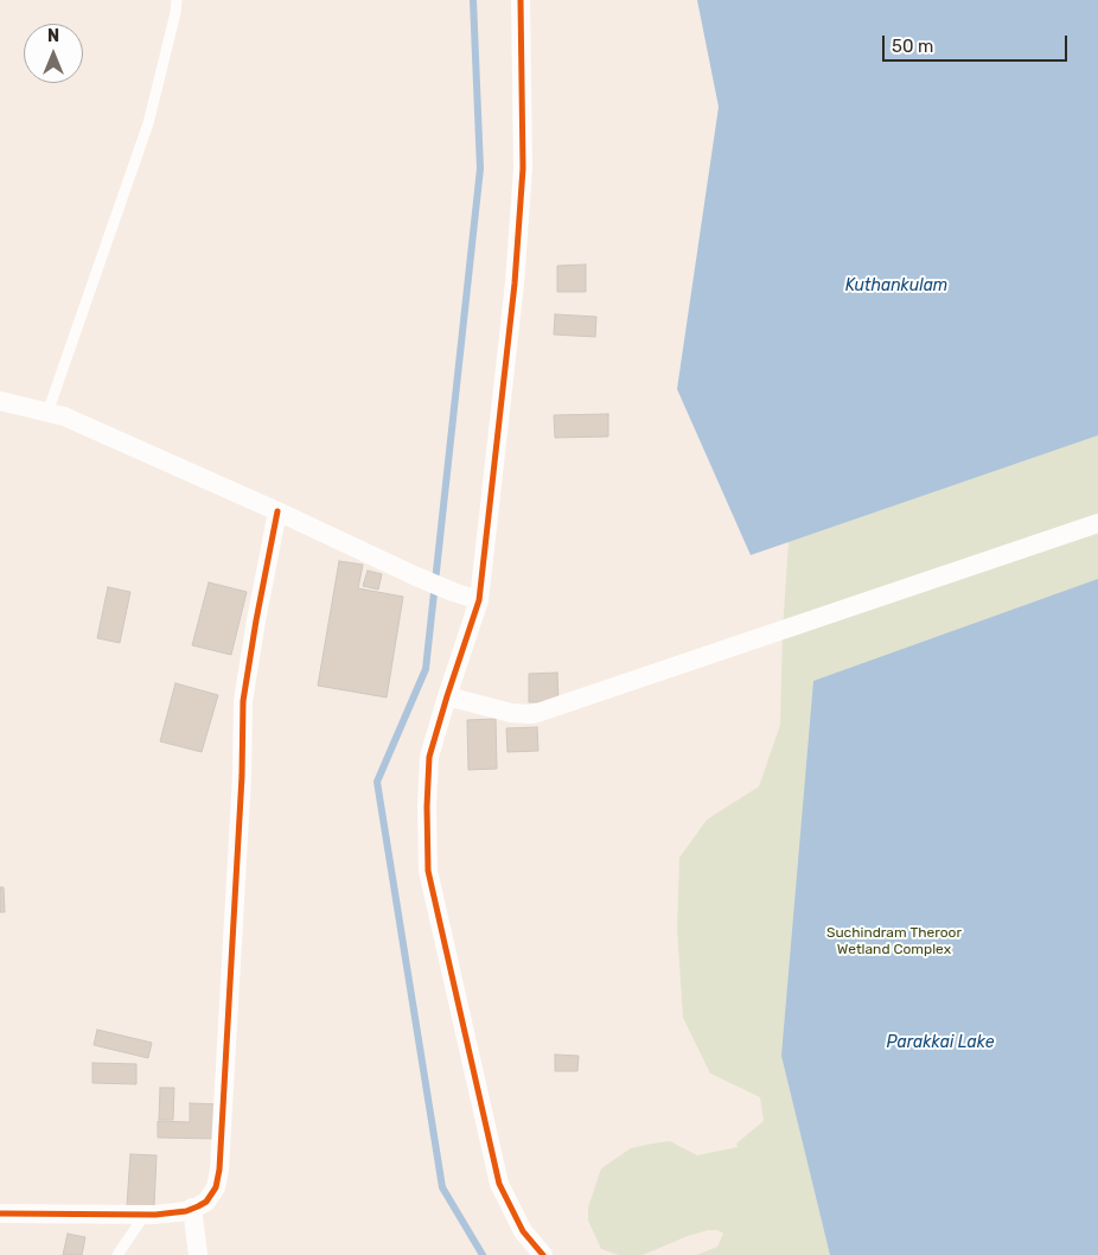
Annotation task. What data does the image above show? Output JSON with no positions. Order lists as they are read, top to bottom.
{
  "water": ["Kuthankulam", "Parakkai Lake"],
  "parks": ["Suchindram Theroor Wetland Complex"],
  "scale_bar": "50 m",
  "north": "top"
}
